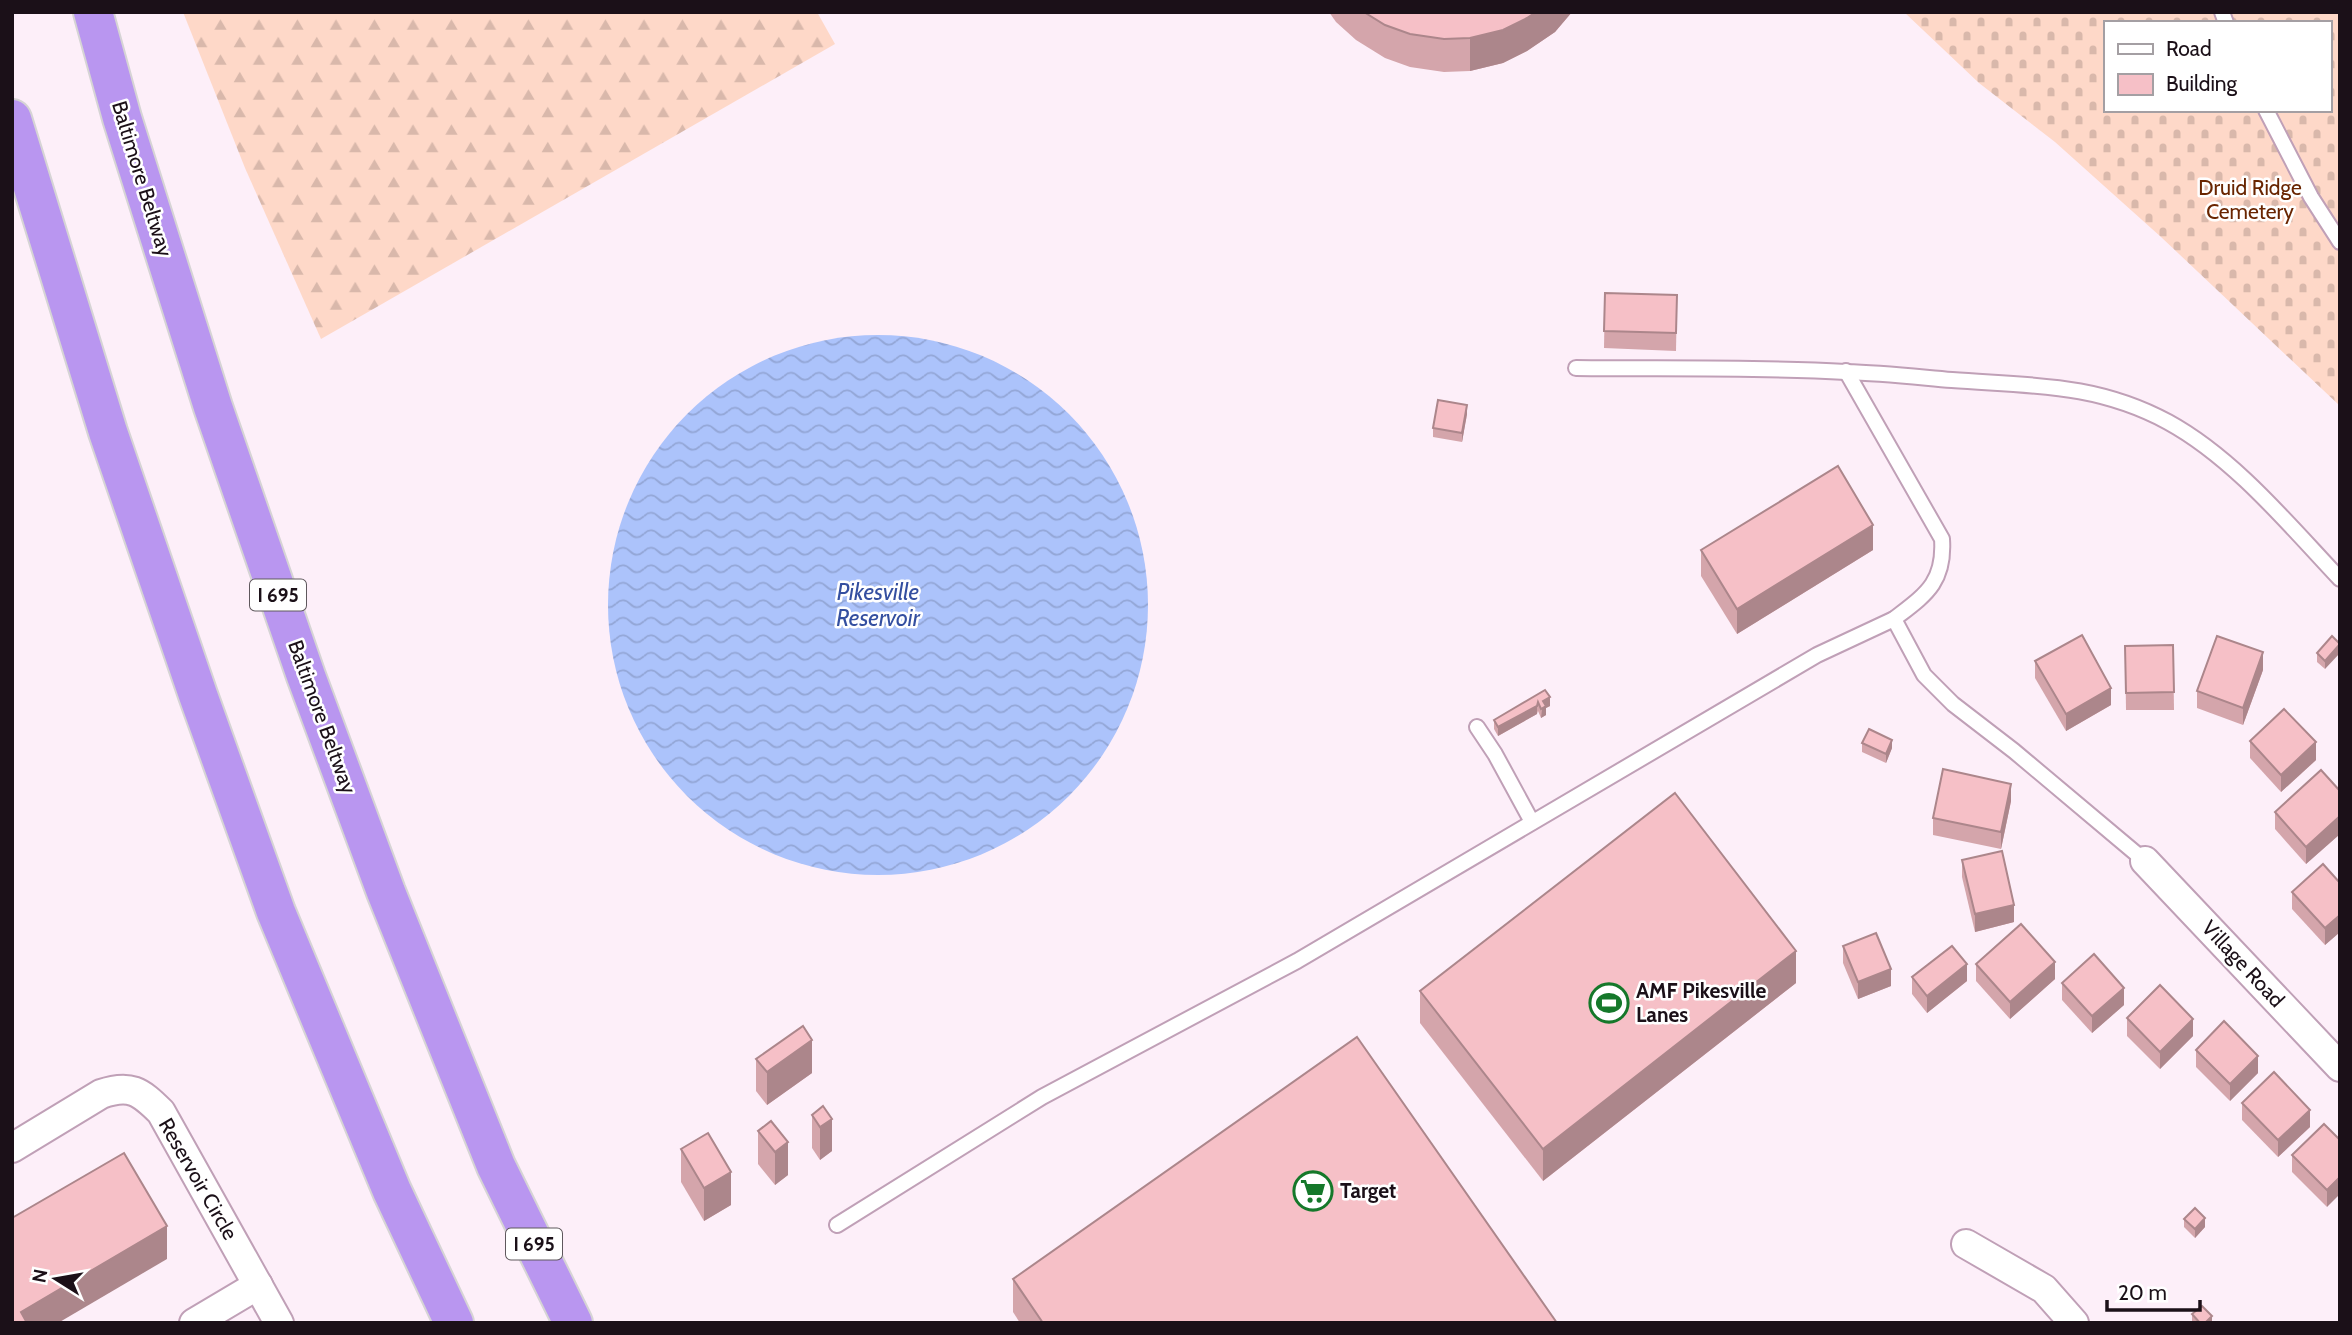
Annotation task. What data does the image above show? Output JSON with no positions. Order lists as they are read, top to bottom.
{
  "streets": {
    "highway": ["Baltimore Beltway", "I 695"],
    "street": ["Village Road", "Reservoir Circle"]
  },
  "water": ["Pikesville Reservoir"],
  "parks": ["Druid Ridge Cemetery"],
  "places": {
    "sports": ["AMF Pikesville Lanes"],
    "supermarket": ["Target"]
  },
  "legend": ["Road", "Building"],
  "scale_bar": "20 m",
  "north": "left"
}
